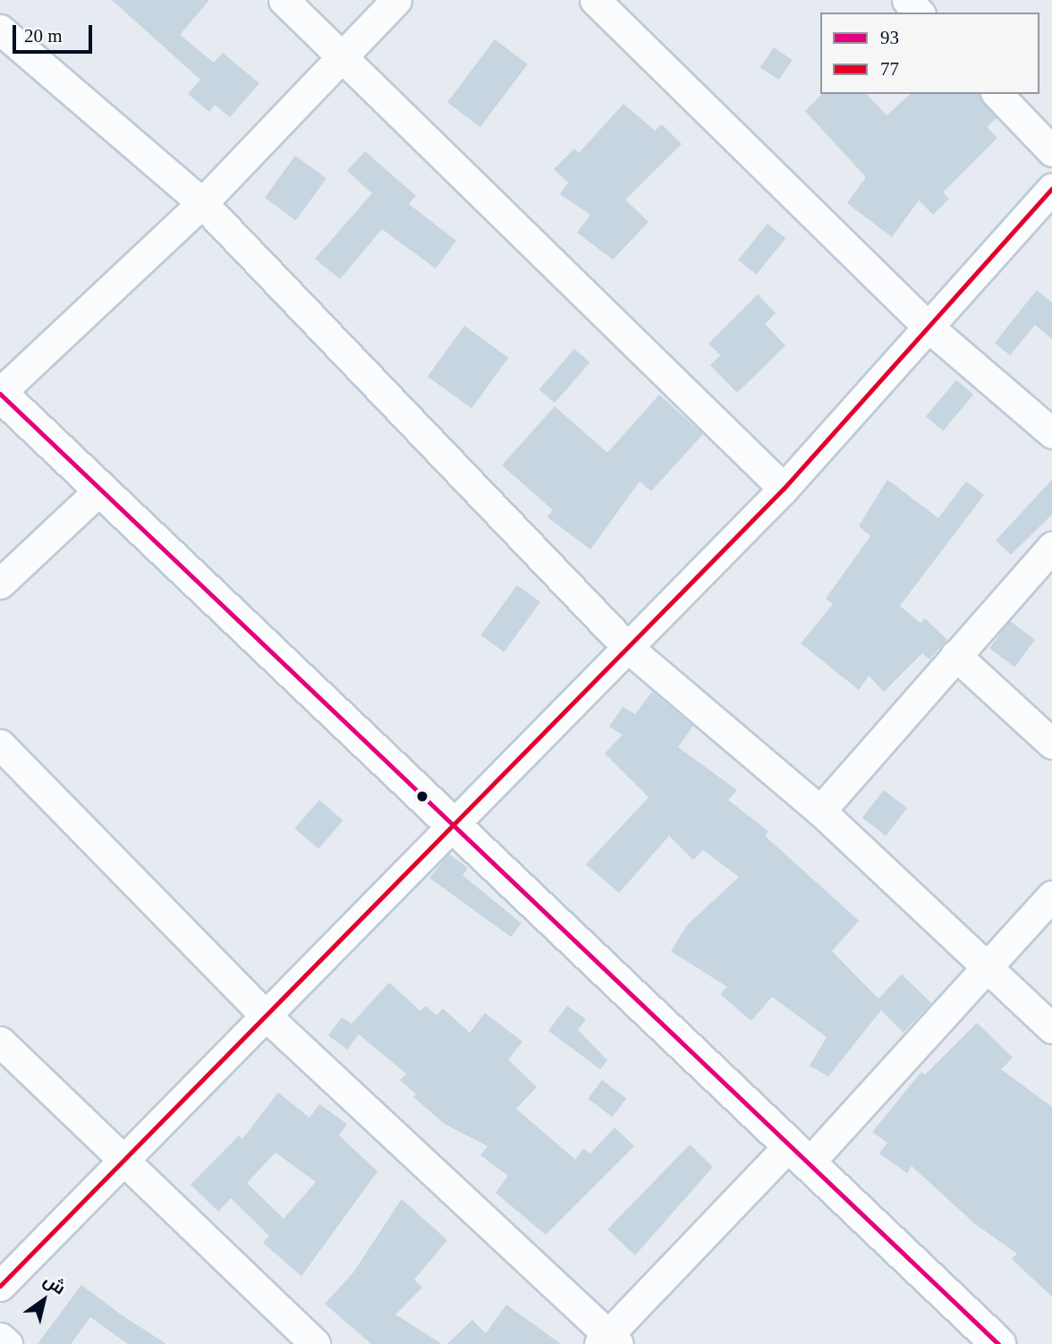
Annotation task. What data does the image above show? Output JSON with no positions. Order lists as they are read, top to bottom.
{
  "lines": ["transit line 77", "transit line 93"],
  "legend": ["93", "77"],
  "scale_bar": "20 m",
  "north": "top right"
}
